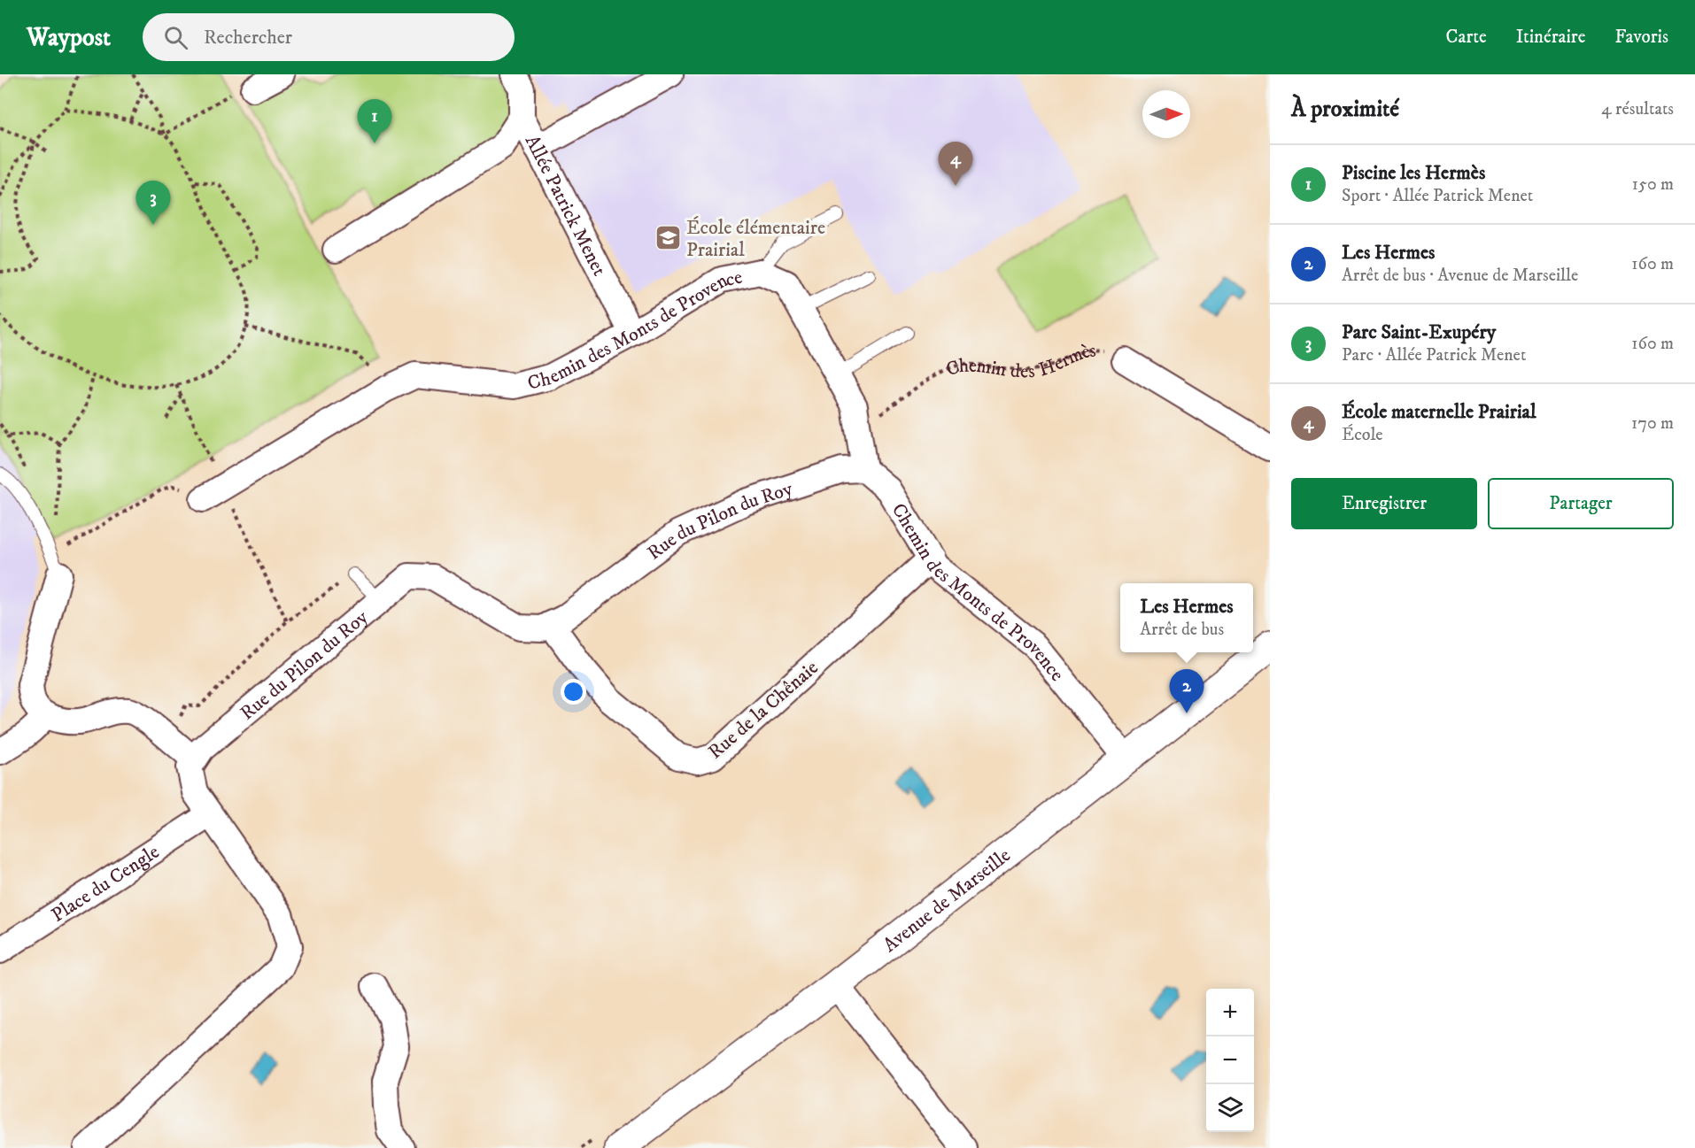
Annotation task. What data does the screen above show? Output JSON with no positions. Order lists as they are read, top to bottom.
{
  "streets": {
    "street": [
      "Allée Patrick Menet",
      "Chemin des Monts de Provence",
      "Chemin des Hermès",
      "Rue du Pilon du Roy",
      "Rue de la Chênaie",
      "Place du Cengle",
      "Avenue de Marseille"
    ]
  },
  "crossings": [
    ["Allée Patrick Menet", "Chemin des Monts de Provence"],
    ["Chemin des Monts de Provence", "Chemin des Hermès"],
    ["Chemin des Monts de Provence", "Rue du Pilon du Roy"],
    ["Chemin des Monts de Provence", "Rue de la Chênaie"],
    ["Chemin des Monts de Provence", "Avenue de Marseille"],
    ["Rue du Pilon du Roy", "Rue de la Chênaie"]
  ],
  "places": {
    "school or university": ["École élémentaire Prairial"]
  },
  "north": "right",
  "page": {
    "header": "Waypost",
    "search": "Rechercher",
    "nav": ["Carte", "Itinéraire", "Favoris"],
    "heading": ["À proximité", "4 résultats"],
    "pins": [
      "1",
      "4",
      "3",
      "2"
    ],
    "list": [
      {
        "mark": "1",
        "name": "Piscine les Hermès",
        "note": "Sport · Allée Patrick Menet",
        "value": "150 m"
      },
      {
        "mark": "2",
        "name": "Les Hermes",
        "note": "Arrêt de bus · Avenue de Marseille",
        "value": "160 m"
      },
      {
        "mark": "3",
        "name": "Parc Saint-Exupéry",
        "note": "Parc · Allée Patrick Menet",
        "value": "160 m"
      },
      {
        "mark": "4",
        "name": "École maternelle Prairial",
        "note": "École",
        "value": "170 m"
      }
    ],
    "buttons": ["Enregistrer", "Partager"],
    "popup": ["Les Hermes", "Arrêt de bus"],
    "map_buttons": ["+", "−"]
  }
}
